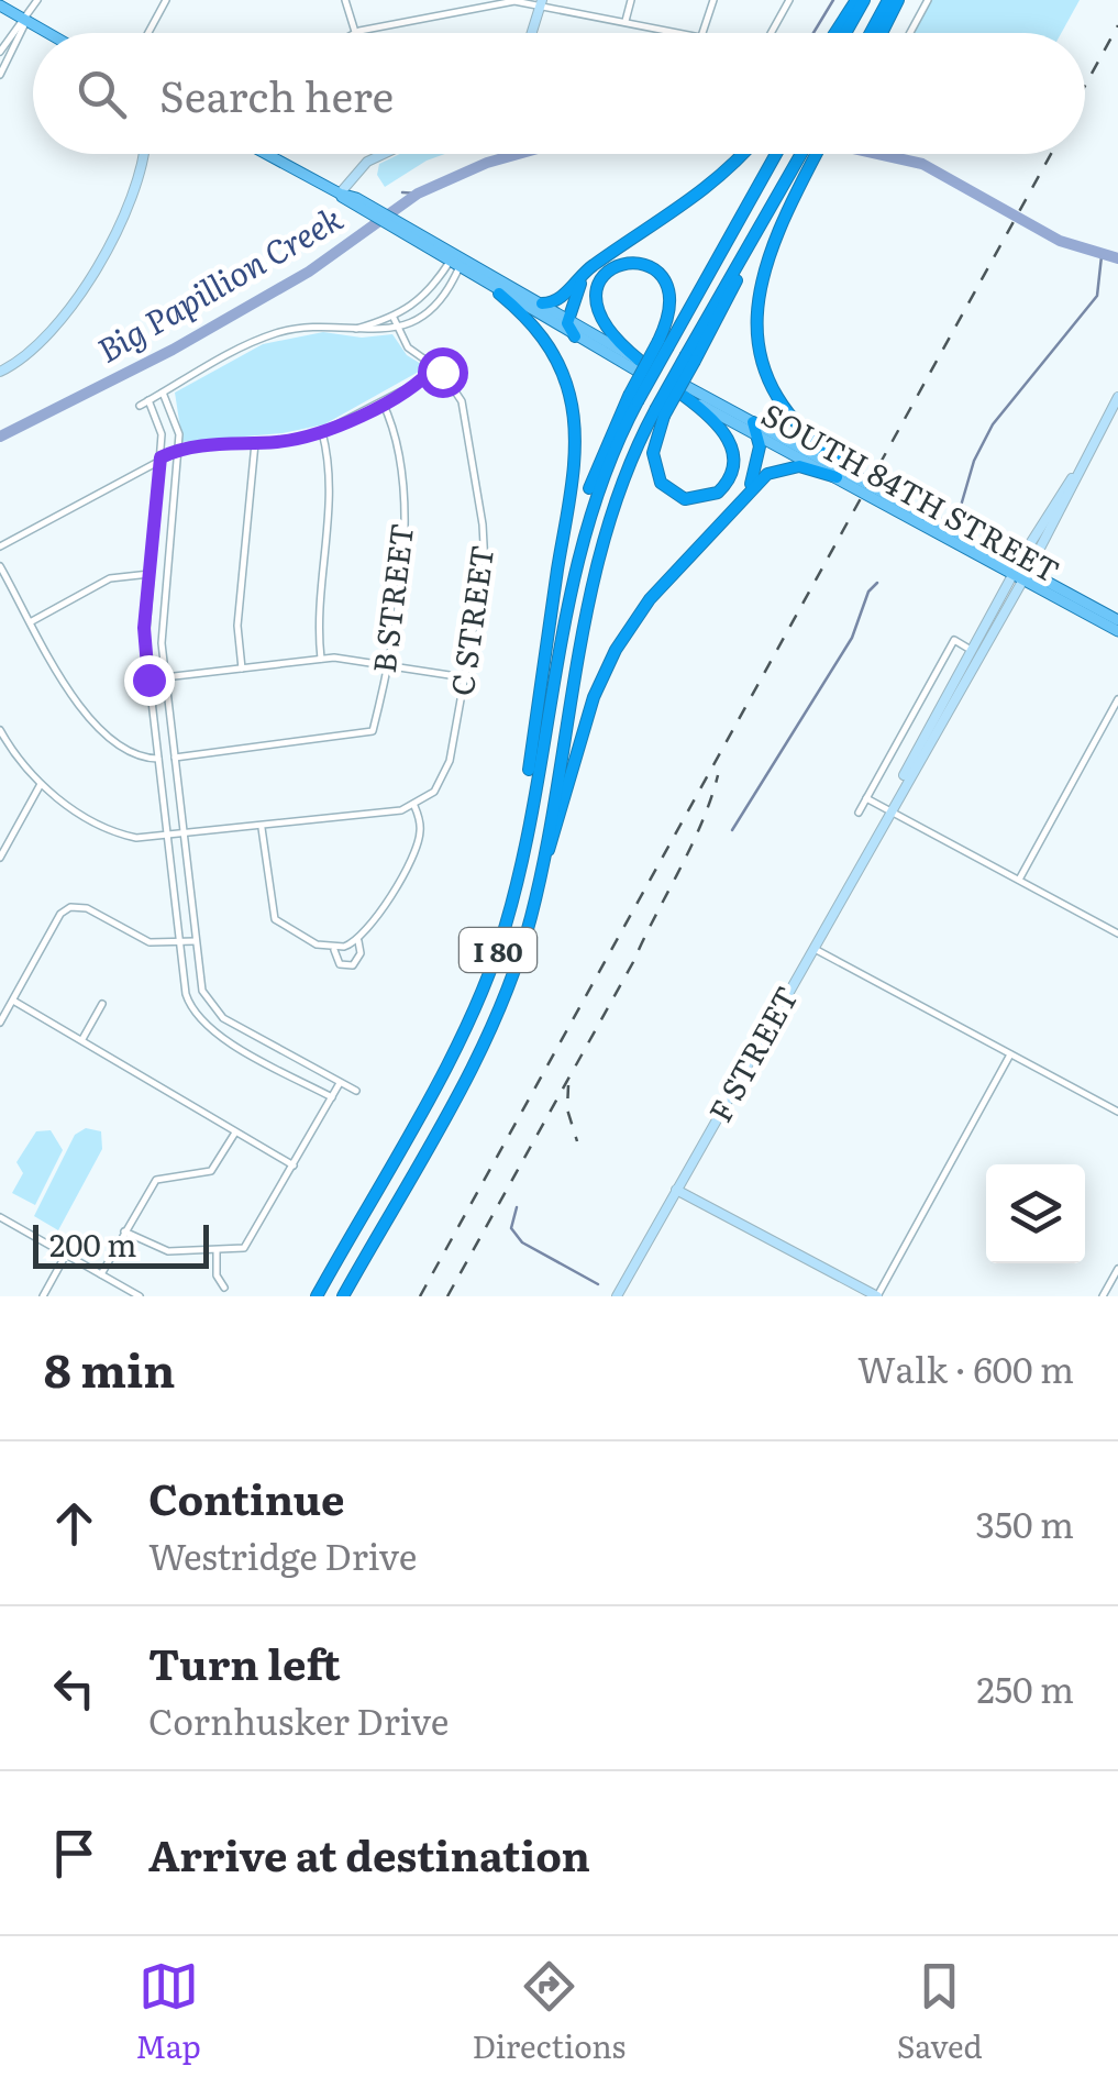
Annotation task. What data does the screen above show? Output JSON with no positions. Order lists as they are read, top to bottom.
{
  "streets": {
    "highway": ["I 80"],
    "main road": ["SOUTH 84TH STREET"],
    "street": ["B STREET", "C STREET", "F STREET"]
  },
  "crossings": [
    ["SOUTH 84TH STREET", "F STREET"]
  ],
  "water": ["Big Papillion Creek"],
  "scale_bar": "200 m",
  "page": {
    "search": "Search here",
    "scale": "200 m",
    "heading": ["8 min", "Walk · 600 m"],
    "list": [
      ["Continue", "Westridge Drive", "350 m"],
      ["Turn left", "Cornhusker Drive", "250 m"],
      "Arrive at destination"
    ],
    "nav": ["Map", "Directions", "Saved"]
  }
}
